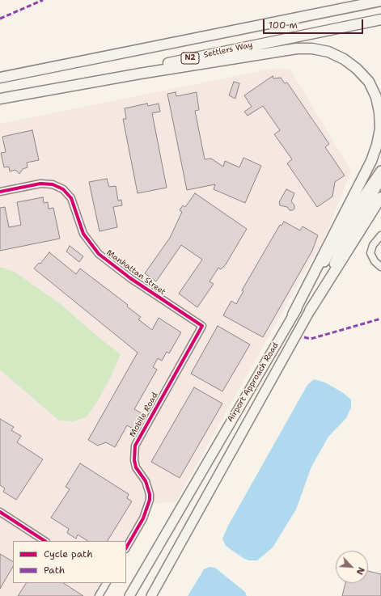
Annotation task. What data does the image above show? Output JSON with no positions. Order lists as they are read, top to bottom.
{
  "streets": {
    "highway": ["Settlers Way", "N2"],
    "main road": ["Airport Approach Road"],
    "street": ["Manhattan Street", "Mobile Road"]
  },
  "crossings": [
    ["Manhattan Street", "Mobile Road"]
  ],
  "legend": ["Cycle path", "Path"],
  "scale_bar": "100 m",
  "north": "bottom right"
}
